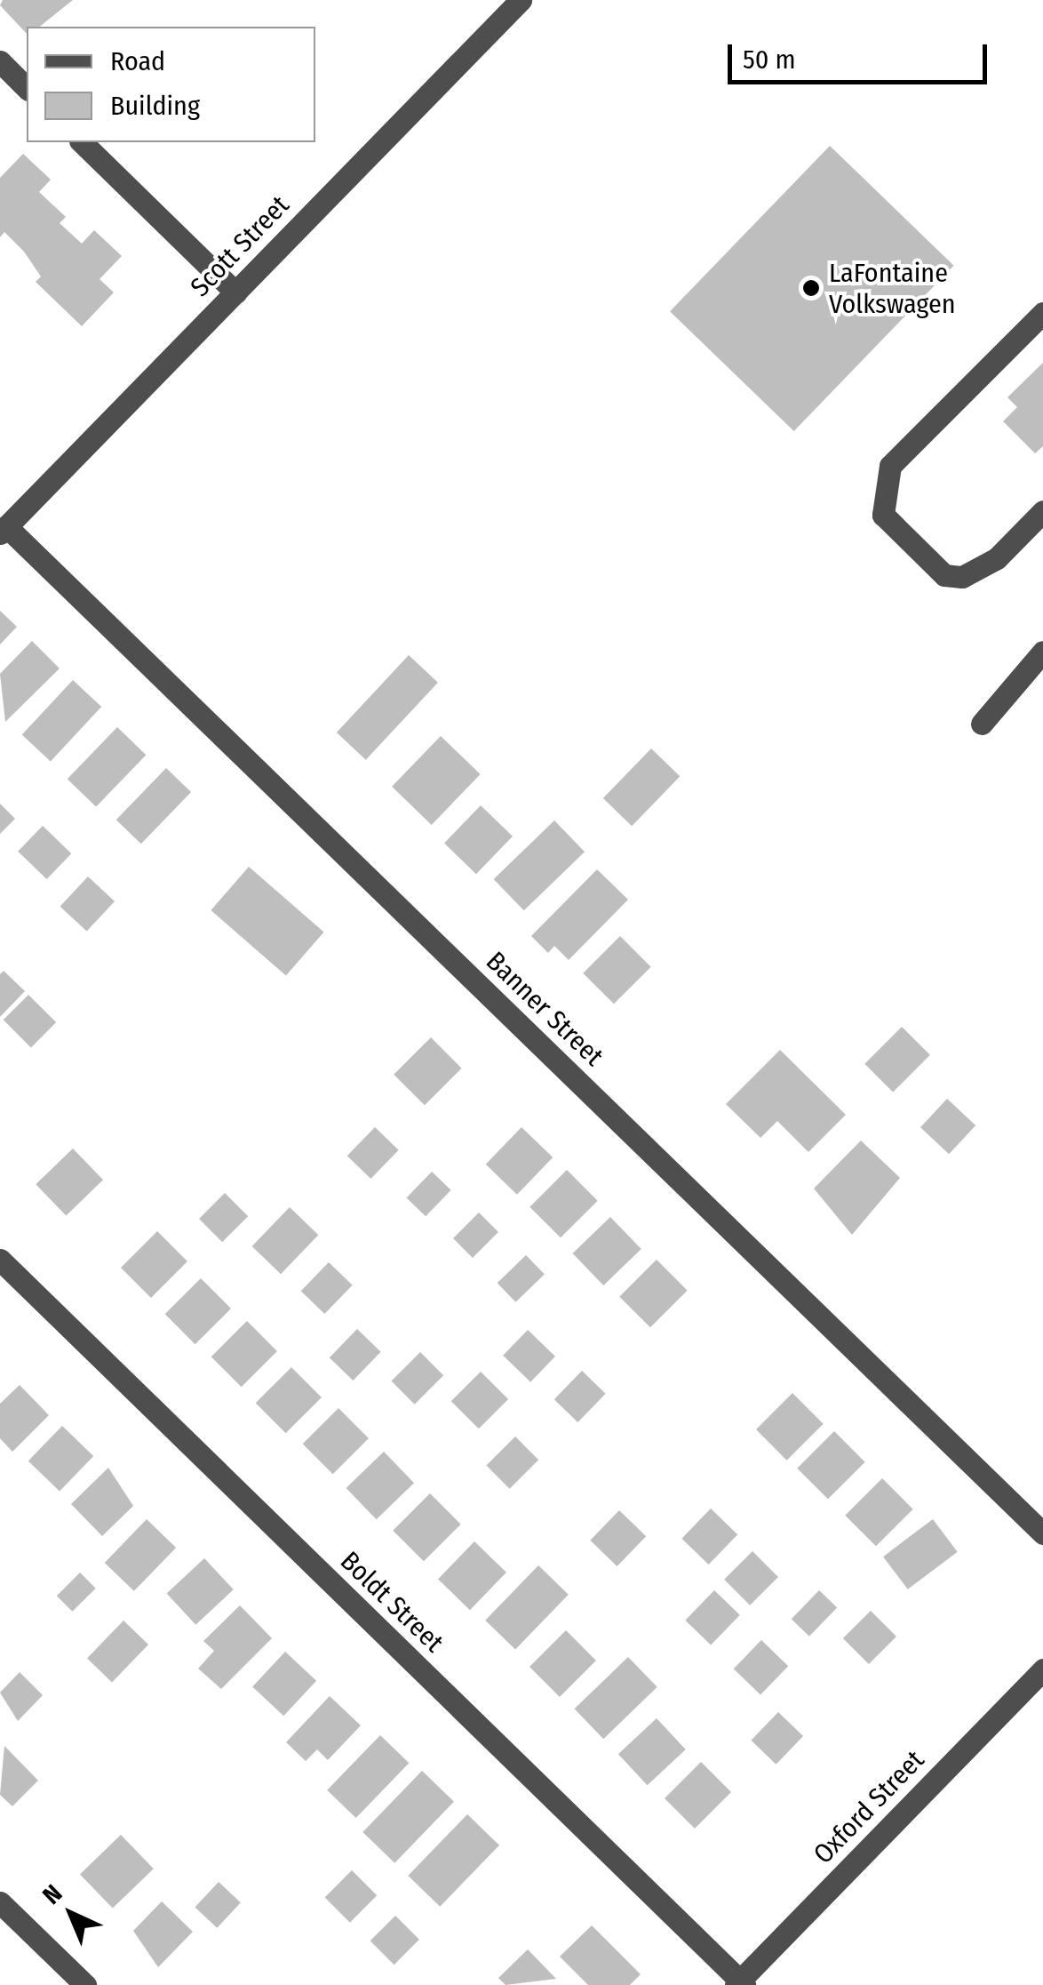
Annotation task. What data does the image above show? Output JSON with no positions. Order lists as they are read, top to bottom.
{
  "streets": {
    "street": [
      "Scott Street",
      "Banner Street",
      "Boldt Street",
      "Oxford Street"
    ]
  },
  "crossings": [
    ["Scott Street", "Banner Street"],
    ["Boldt Street", "Oxford Street"]
  ],
  "places": ["LaFontaine Volkswagen"],
  "legend": ["Road", "Building"],
  "scale_bar": "50 m",
  "north": "top left"
}
